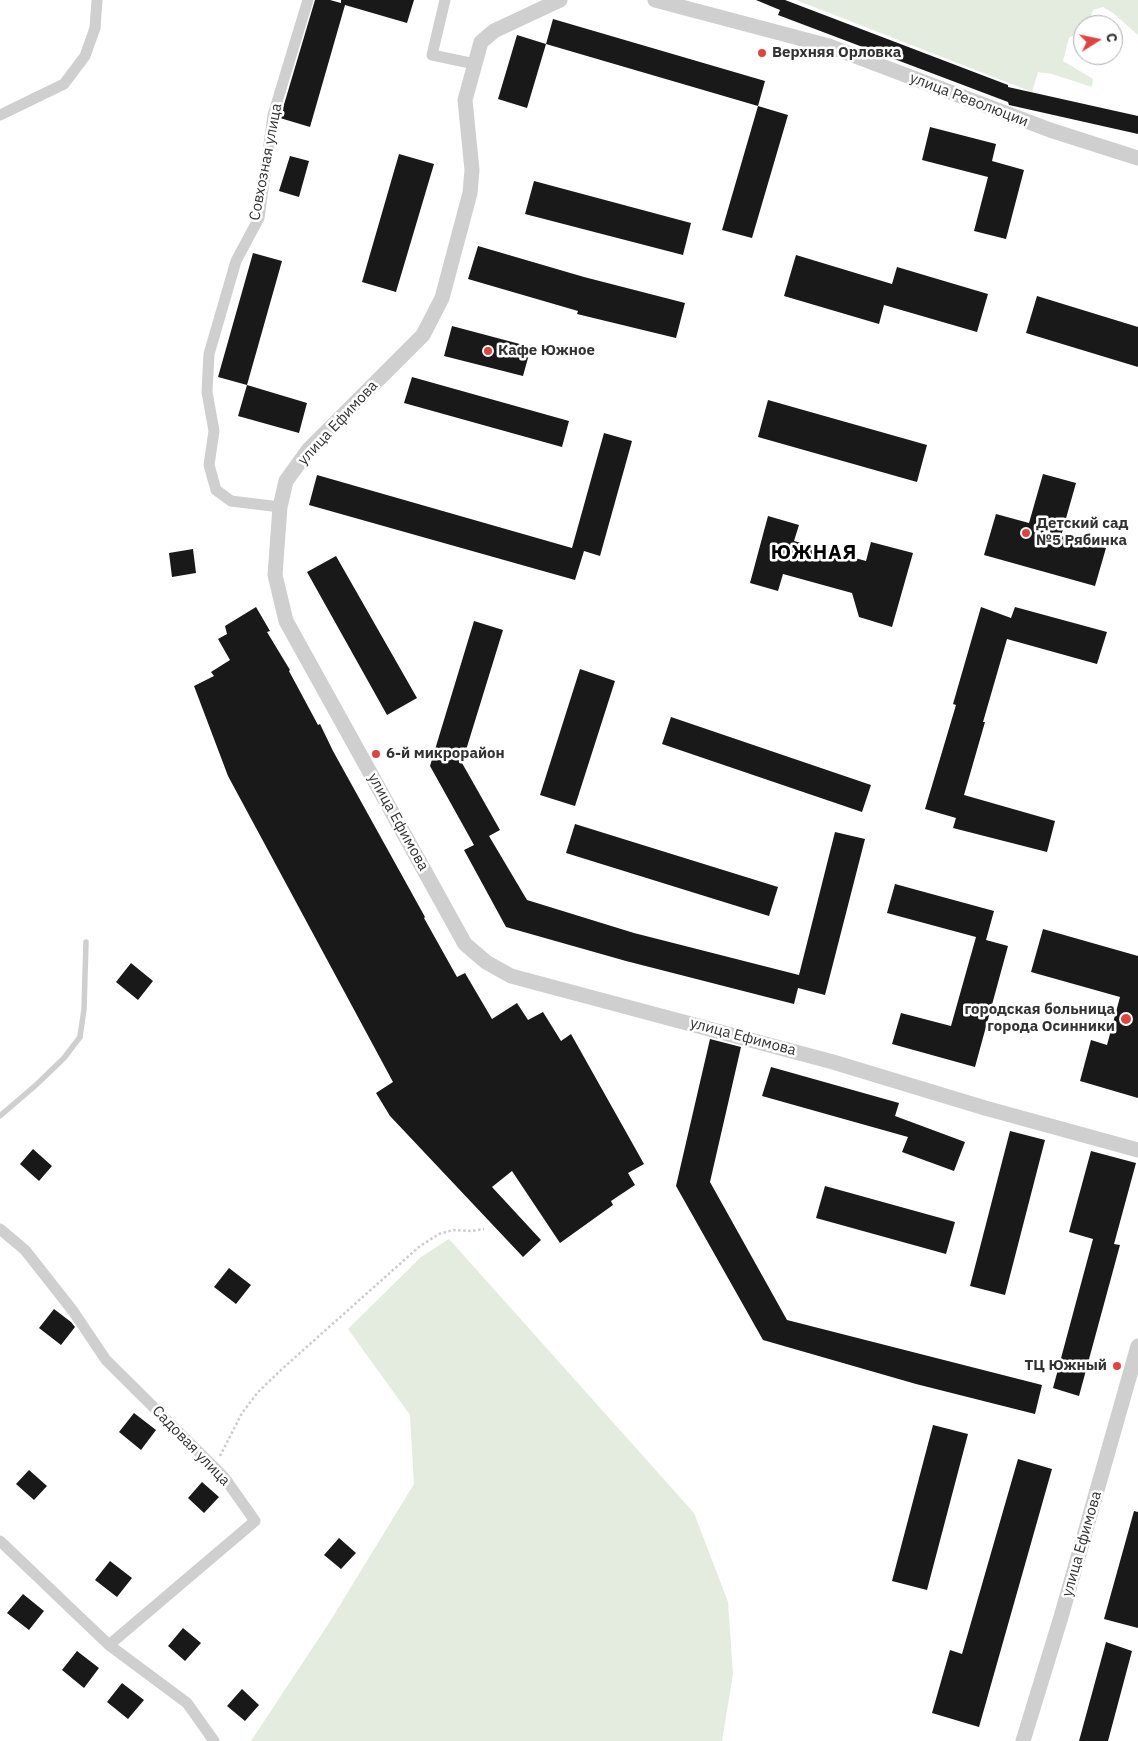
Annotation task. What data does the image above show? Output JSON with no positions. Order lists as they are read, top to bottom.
{
  "streets": {
    "street": [
      "улица Революции",
      "Совхозная улица",
      "улица Ефимова",
      "Садовая улица"
    ]
  },
  "crossings": [
    ["Совхозная улица", "улица Ефимова"]
  ],
  "districts": ["ЮЖНАЯ"],
  "places": [
    "Верхняя Орловка",
    "Кафе Южное",
    "Детский сад №5 Рябинка",
    "6-й микрорайон",
    "городская больница города Осинники",
    "ТЦ Южный"
  ],
  "north": "right"
}
